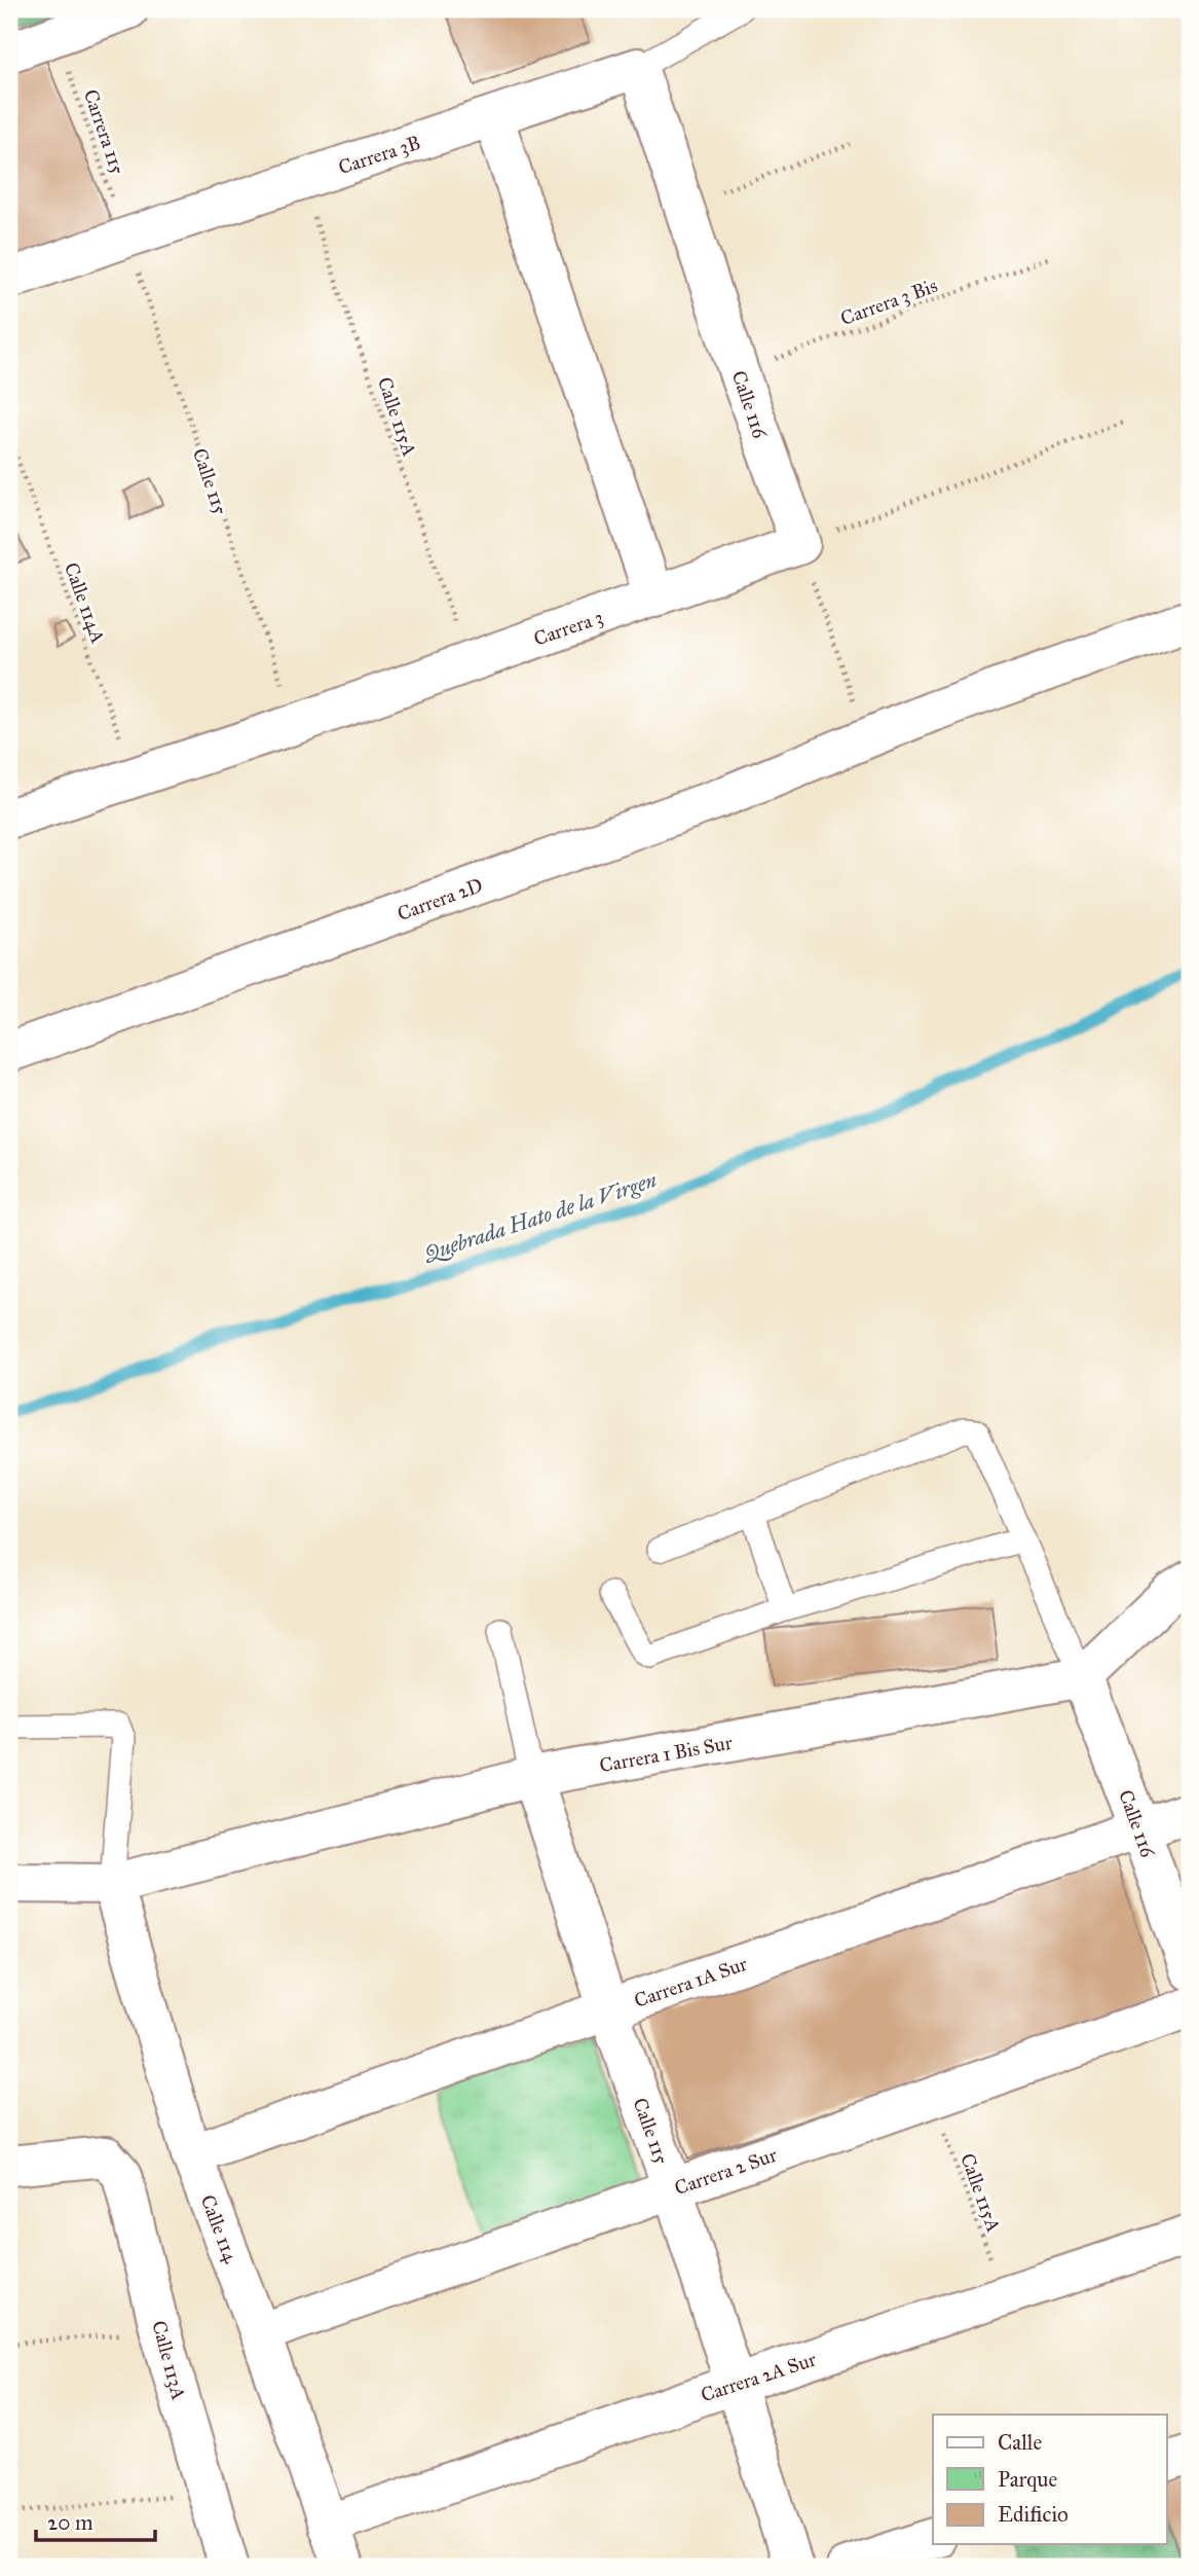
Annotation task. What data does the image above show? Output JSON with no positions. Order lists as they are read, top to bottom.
{
  "streets": {
    "street": [
      "Carrera 3B",
      "Calle 116",
      "Calle 115",
      "Carrera 3",
      "Carrera 2D",
      "Carrera 1 Bis Sur",
      "Carrera 1A Sur",
      "Carrera 2 Sur",
      "Calle 114",
      "Calle 113A",
      "Carrera 2A Sur"
    ],
    "path": [
      "Carrera 115",
      "Carrera 3 Bis",
      "Calle 115A",
      "Calle 114A"
    ]
  },
  "crossings": [
    ["Carrera 115", "Carrera 3B"],
    ["Carrera 115", "Calle 115"],
    ["Carrera 3B", "Calle 116"],
    ["Carrera 3B", "Calle 115A"],
    ["Carrera 3B", "Calle 115"],
    ["Carrera 3 Bis", "Calle 116"],
    ["Calle 116", "Carrera 3"],
    ["Calle 116", "Carrera 1 Bis Sur"],
    ["Calle 116", "Carrera 1A Sur"],
    ["Calle 115A", "Carrera 3"],
    ["Calle 115A", "Carrera 2 Sur"],
    ["Calle 115A", "Carrera 2A Sur"],
    ["Calle 115", "Carrera 3"],
    ["Calle 115", "Carrera 1 Bis Sur"],
    ["Calle 115", "Carrera 1A Sur"],
    ["Calle 115", "Carrera 2 Sur"],
    ["Calle 115", "Carrera 2A Sur"],
    ["Calle 114A", "Carrera 3"],
    ["Carrera 1 Bis Sur", "Calle 114"],
    ["Carrera 1A Sur", "Calle 114"],
    ["Carrera 2 Sur", "Calle 114"],
    ["Calle 114", "Carrera 2A Sur"]
  ],
  "water": ["Quebrada Hato de la Virgen"],
  "legend": ["Calle", "Parque", "Edificio"],
  "scale_bar": "20 m"
}
